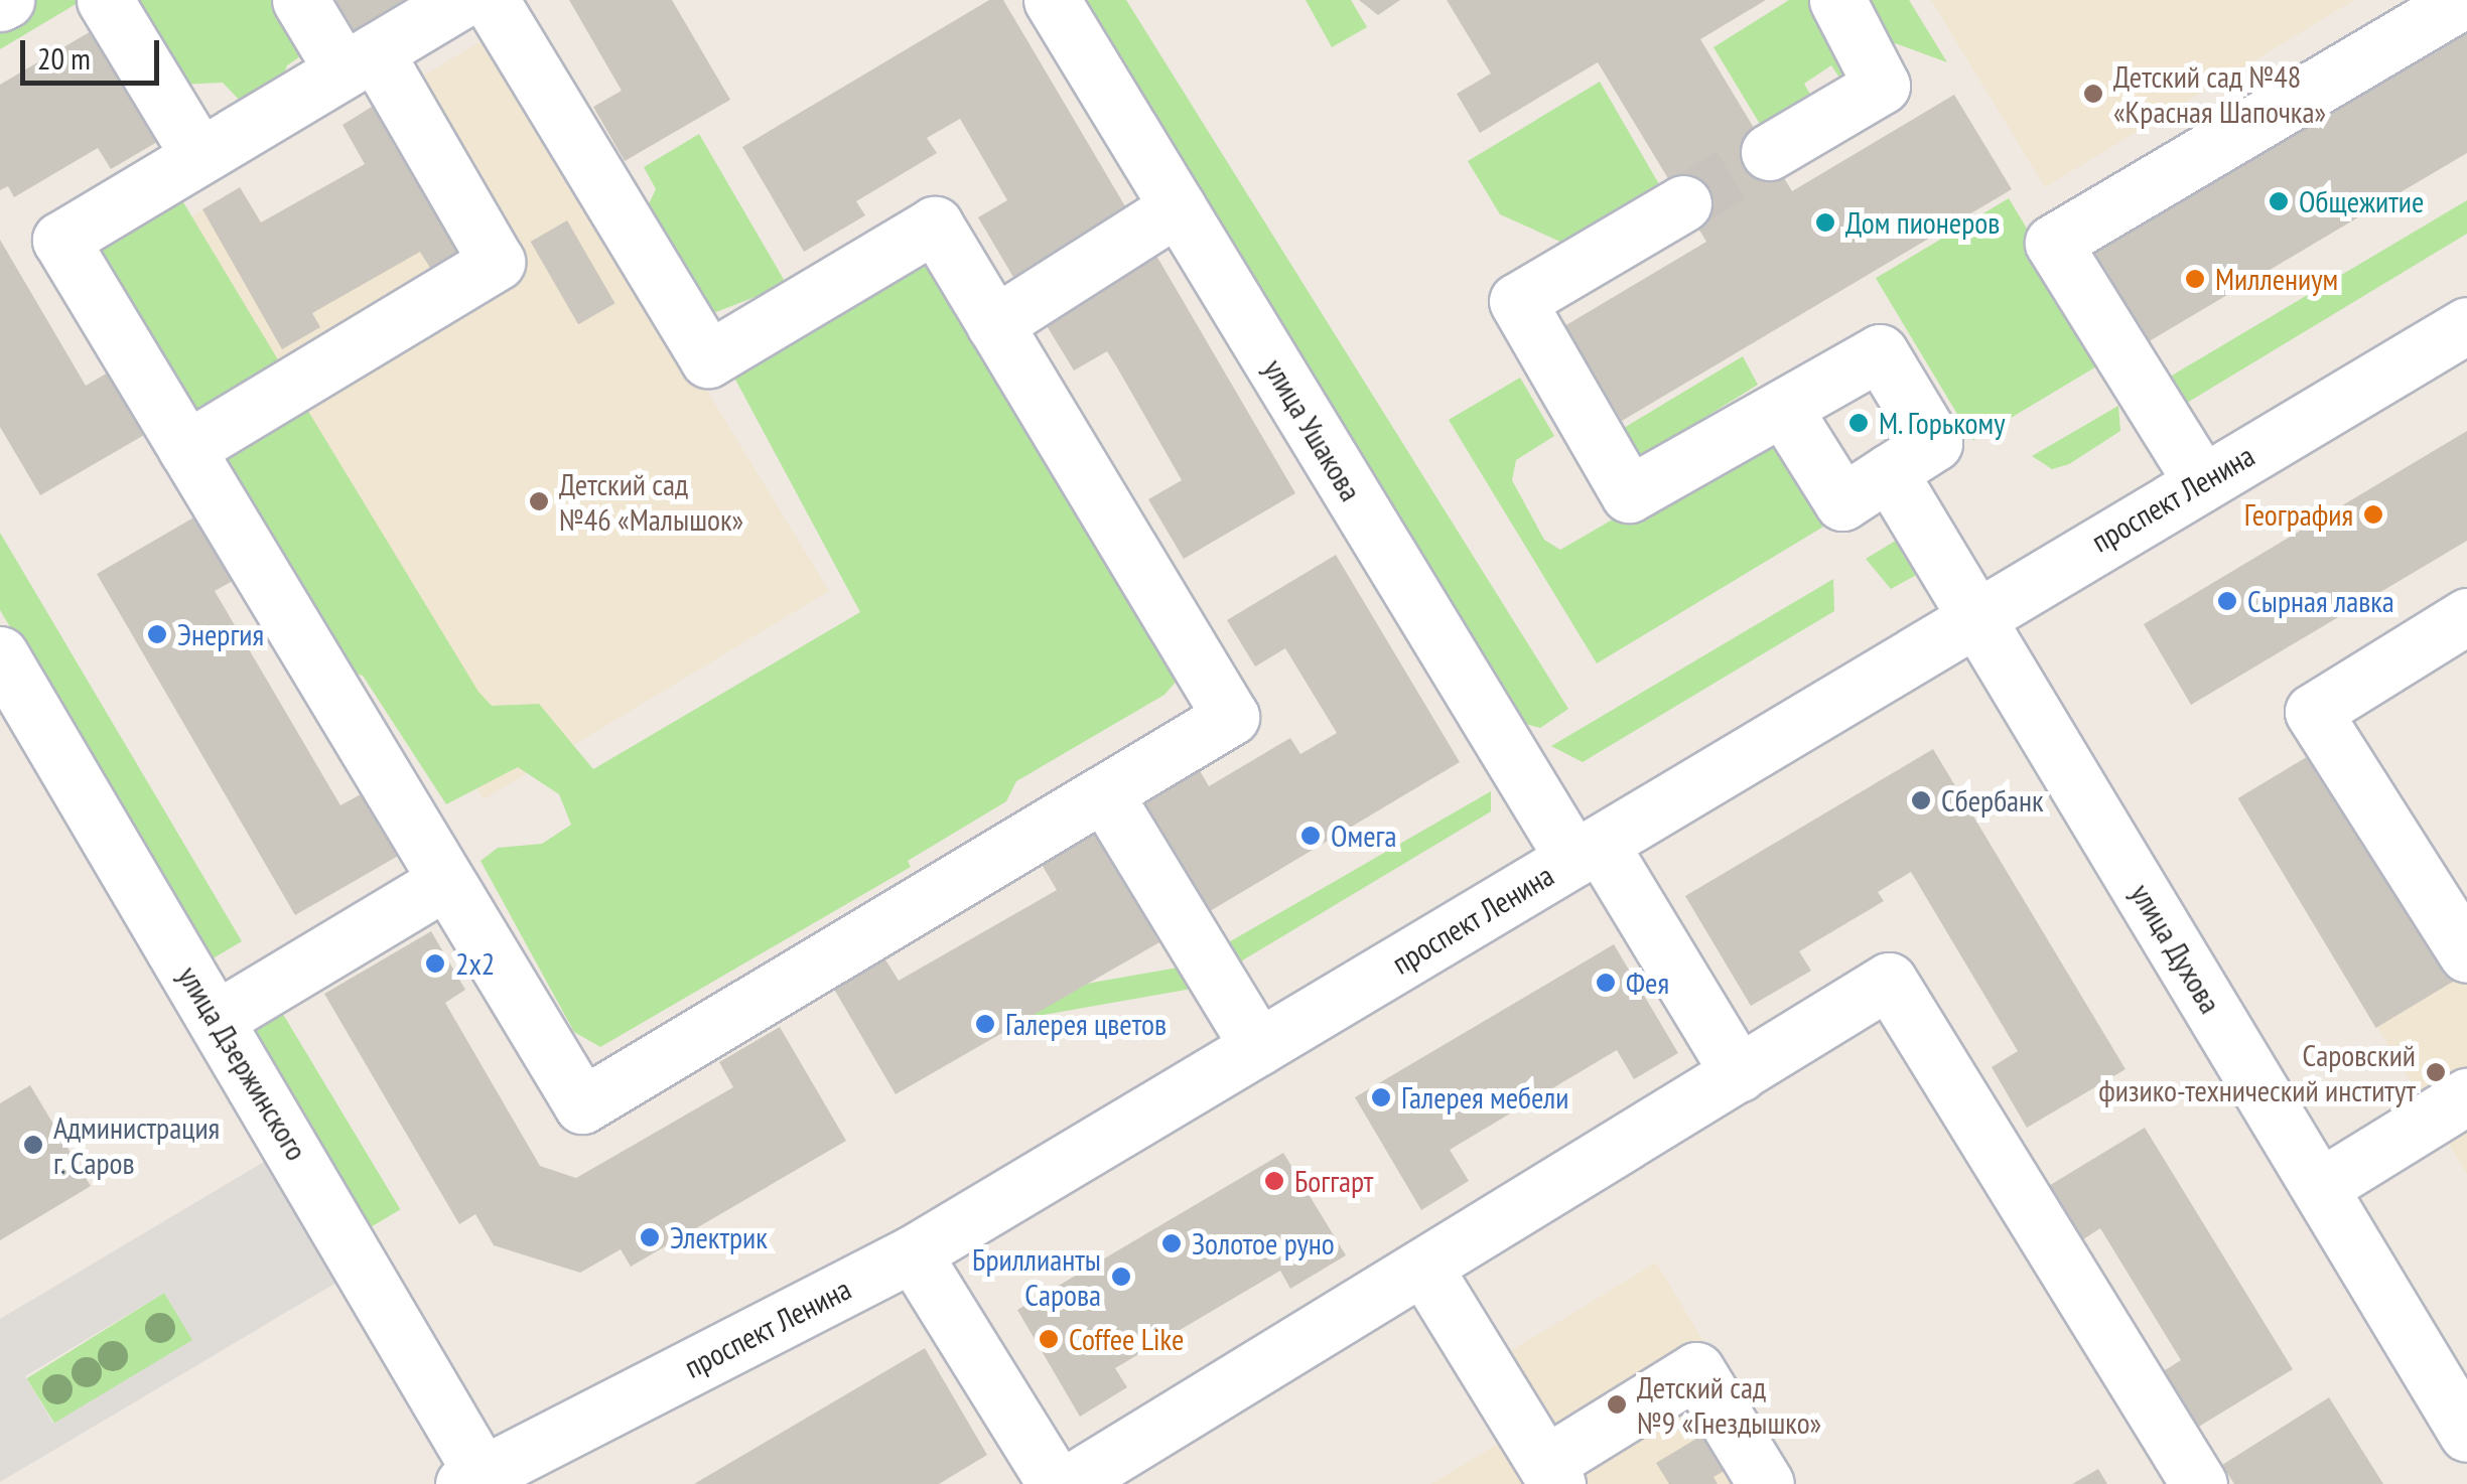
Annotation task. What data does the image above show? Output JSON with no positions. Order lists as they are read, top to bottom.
{
  "streets": {
    "street": [
      "улица Ушакова",
      "проспект Ленина",
      "улица Духова",
      "улица Дзержинского"
    ]
  },
  "crossings": [
    ["улица Ушакова", "проспект Ленина"],
    ["проспект Ленина", "улица Духова"],
    ["проспект Ленина", "улица Дзержинского"]
  ],
  "places": [
    "Детский сад №48 «Красная Шапочка»",
    "Общежитие",
    "Дом пионеров",
    "Миллениум",
    "М. Горькому",
    "Детский сад №46 «Малышок»",
    "География",
    "Сырная лавка",
    "Энергия",
    "Сбербанк",
    "Омега",
    "2x2",
    "Фея",
    "Галерея цветов",
    "Саровский физико-технический институт",
    "Галерея мебели",
    "Администрация г. Саров",
    "Боггарт",
    "Электрик",
    "Золотое руно",
    "Бриллианты Сарова",
    "Coffee Like",
    "Детский сад №9 «Гнездышко»"
  ],
  "scale_bar": "20 m"
}
